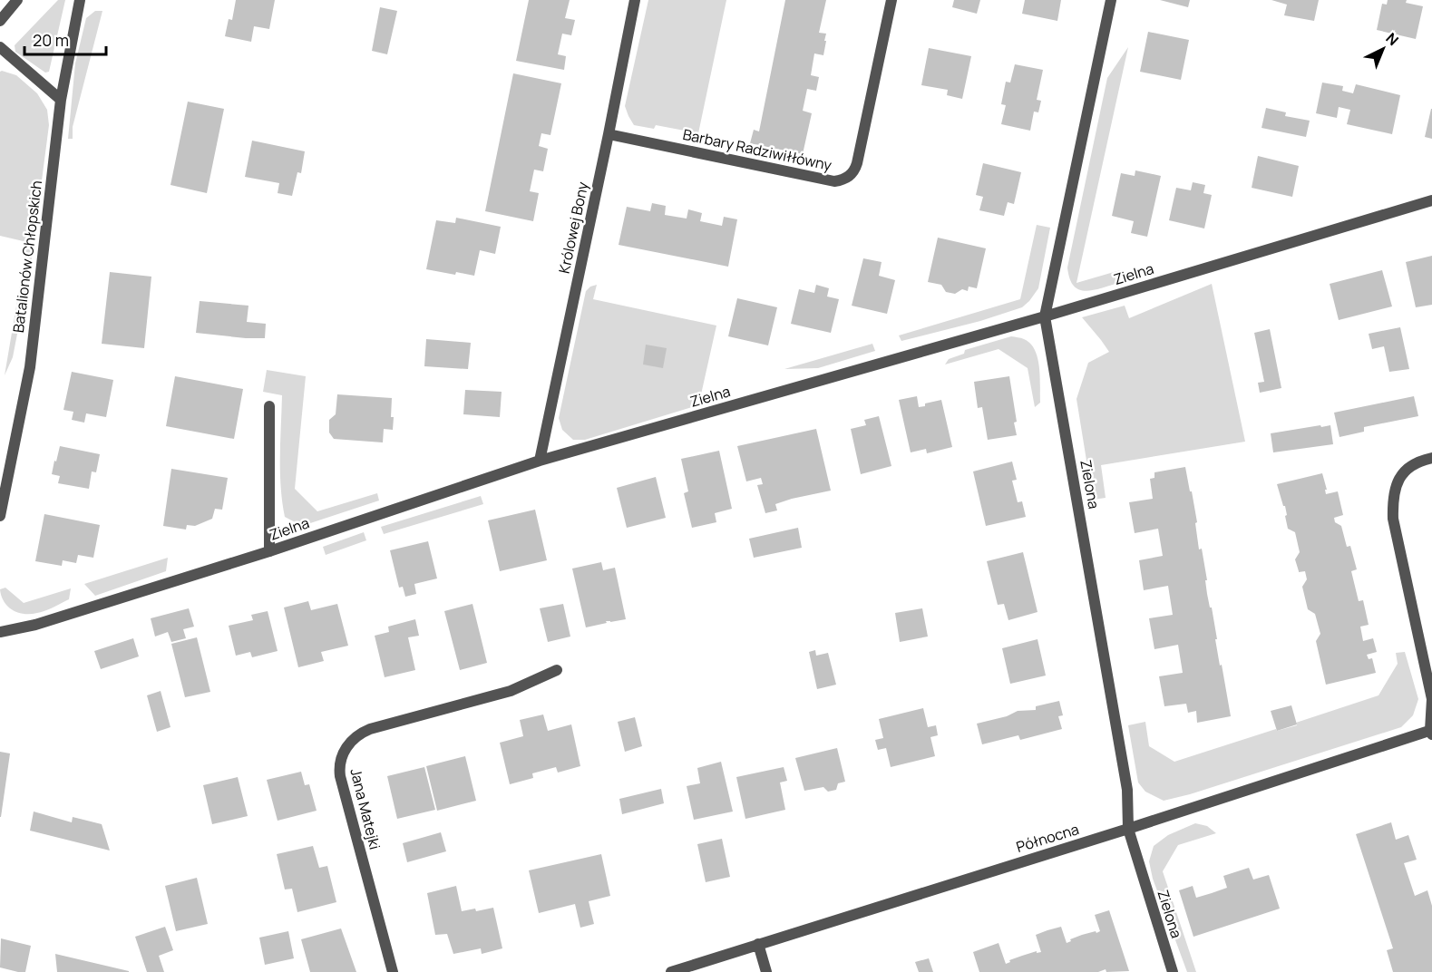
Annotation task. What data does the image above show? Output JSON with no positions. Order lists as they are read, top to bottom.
{
  "streets": {
    "street": [
      "Barbary Radziwiłłówny",
      "Królowej Bony",
      "Batalionów Chłopskich",
      "Zielna",
      "Zielona",
      "Jana Matejki",
      "Północna"
    ]
  },
  "crossings": [
    ["Barbary Radziwiłłówny", "Królowej Bony"],
    ["Królowej Bony", "Zielna"],
    ["Zielna", "Zielona"],
    ["Zielona", "Północna"]
  ],
  "scale_bar": "20 m",
  "north": "top right"
}
